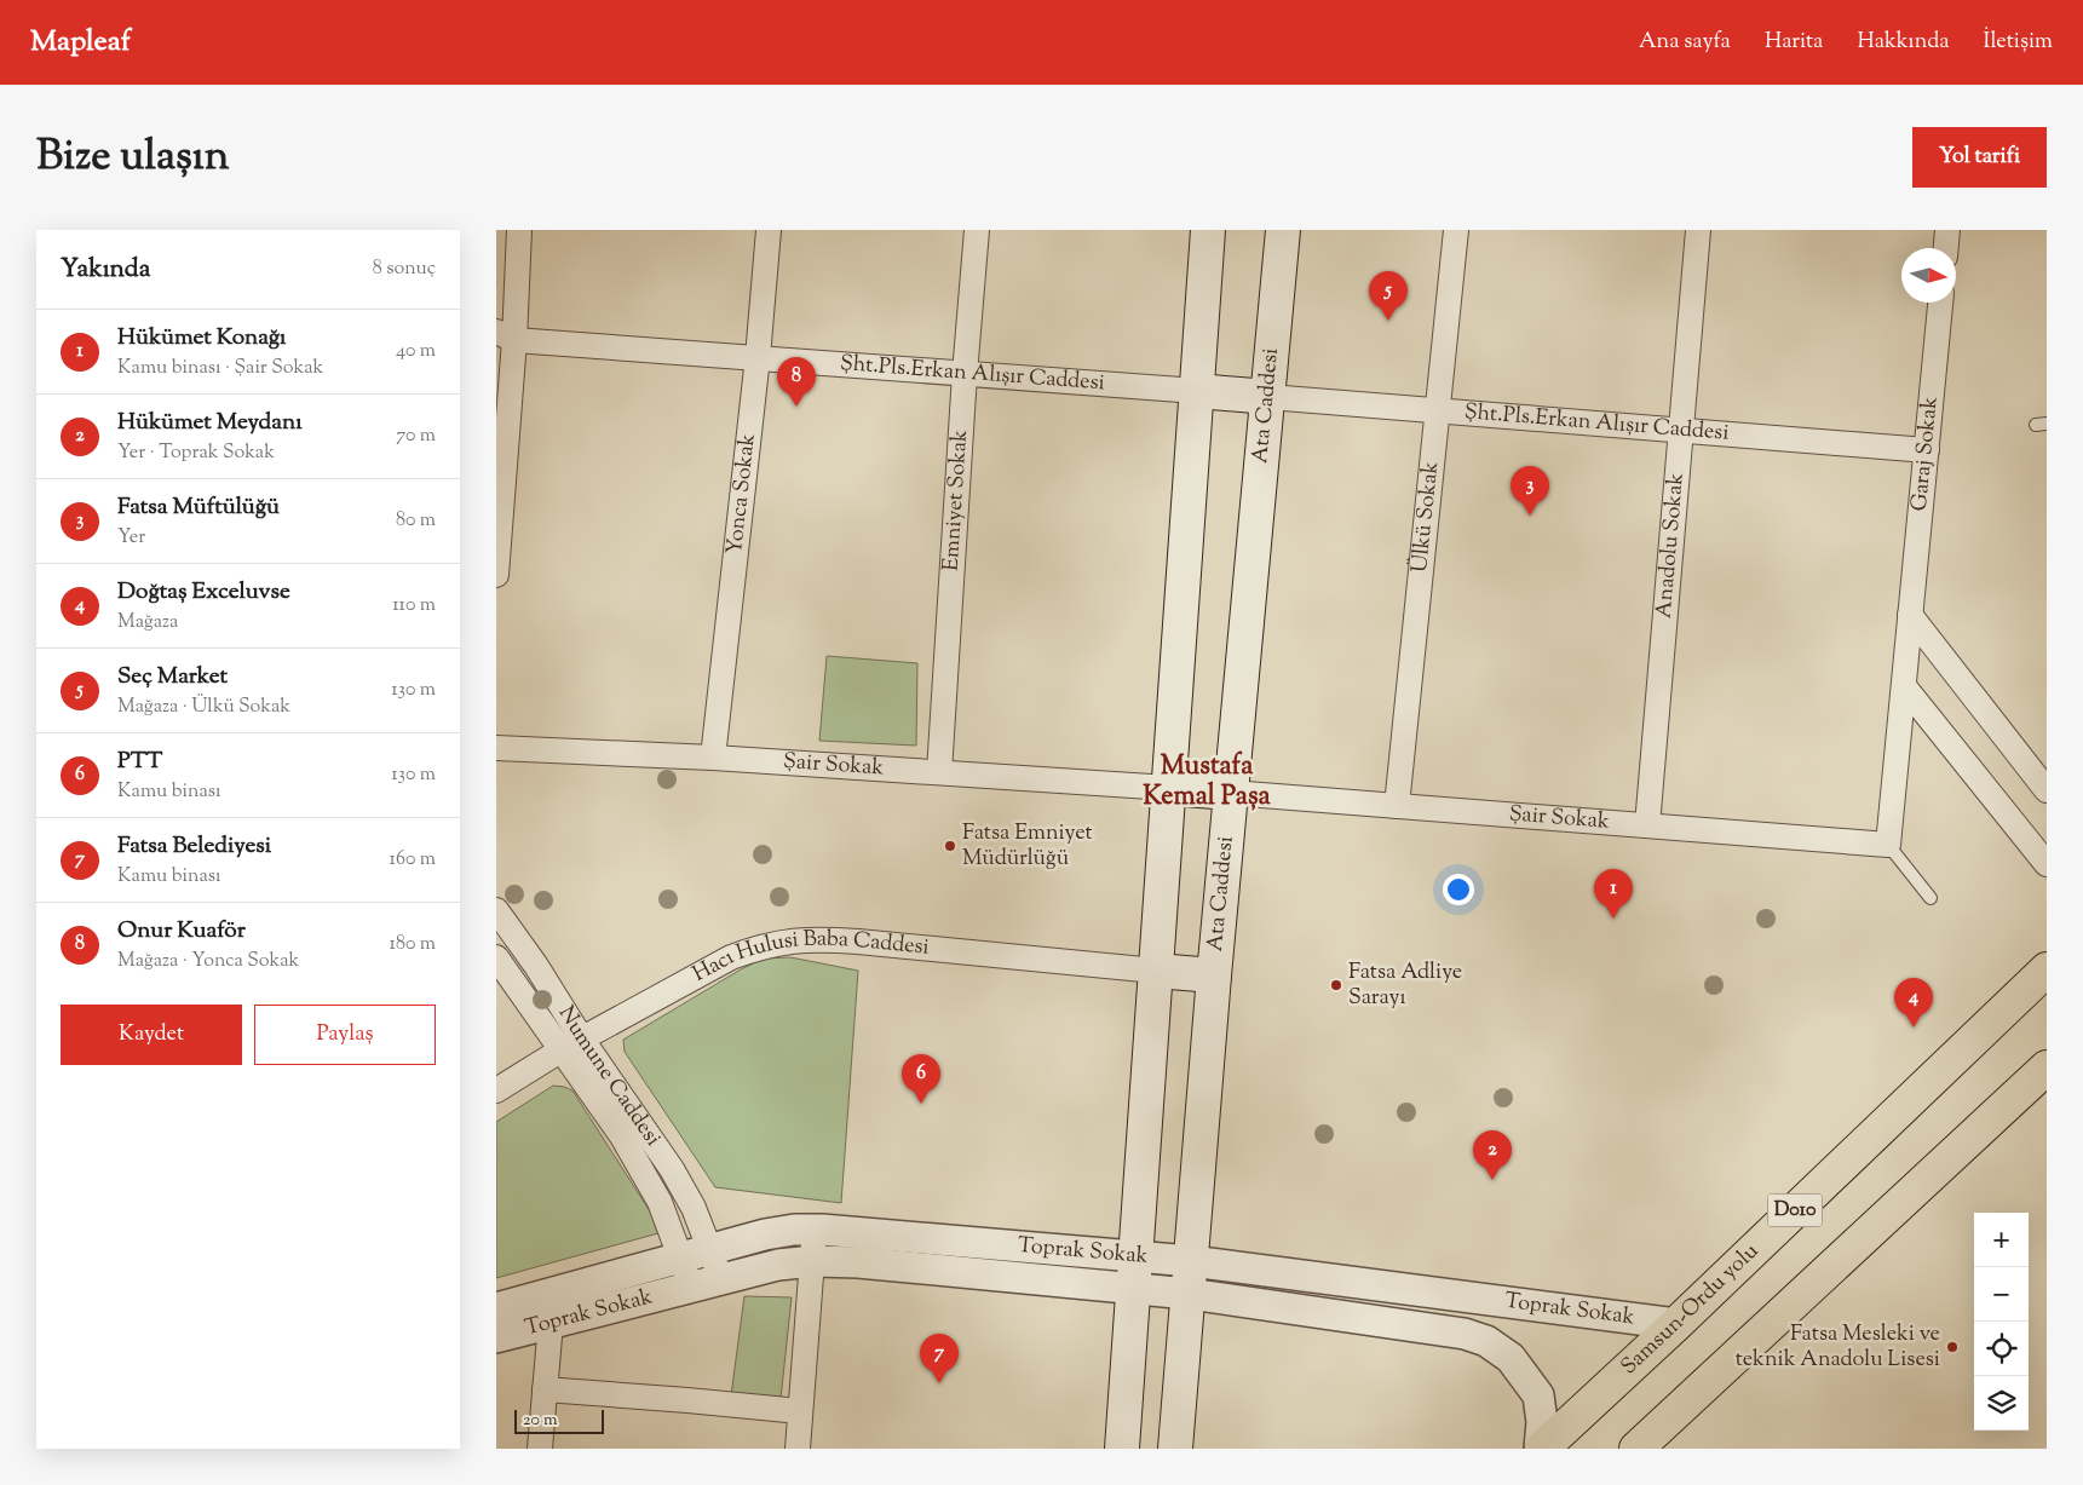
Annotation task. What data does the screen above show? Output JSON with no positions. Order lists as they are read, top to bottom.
{
  "streets": {
    "highway": ["D010", "Samsun-Ordu yolu"],
    "main road": ["Ata Caddesi"],
    "street": [
      "Şht.Pls.Erkan Alışır Caddesi",
      "Garaj Sokak",
      "Yonca Sokak",
      "Emniyet Sokak",
      "Ülkü Sokak",
      "Anadolu Sokak",
      "Şair Sokak",
      "Hacı Hulusi Baba Caddesi",
      "Numune Caddesi",
      "Toprak Sokak"
    ]
  },
  "crossings": [
    ["Şht.Pls.Erkan Alışır Caddesi", "Ata Caddesi"],
    ["Şht.Pls.Erkan Alışır Caddesi", "Garaj Sokak"],
    ["Şht.Pls.Erkan Alışır Caddesi", "Yonca Sokak"],
    ["Şht.Pls.Erkan Alışır Caddesi", "Emniyet Sokak"],
    ["Şht.Pls.Erkan Alışır Caddesi", "Ülkü Sokak"],
    ["Şht.Pls.Erkan Alışır Caddesi", "Anadolu Sokak"],
    ["Ata Caddesi", "Şair Sokak"],
    ["Ata Caddesi", "Toprak Sokak"],
    ["Garaj Sokak", "Şair Sokak"],
    ["Yonca Sokak", "Şair Sokak"],
    ["Emniyet Sokak", "Şair Sokak"],
    ["Ülkü Sokak", "Şair Sokak"],
    ["Anadolu Sokak", "Şair Sokak"],
    ["Hacı Hulusi Baba Caddesi", "Numune Caddesi"],
    ["Numune Caddesi", "Toprak Sokak"],
    ["Toprak Sokak", "Samsun-Ordu yolu"]
  ],
  "districts": ["Mustafa Kemal Paşa"],
  "places": ["Fatsa Emniyet Müdürlüğü", "Fatsa Adliye Sarayı", "Fatsa Mesleki ve teknik Anadolu Lisesi"],
  "scale_bar": "20 m",
  "north": "right",
  "page": {
    "header": "Mapleaf",
    "nav": [
      "Ana sayfa",
      "Harita",
      "Hakkında",
      "İletişim"
    ],
    "title": "Bize ulaşın",
    "buttons": [
      "Yol tarifi",
      ["Kaydet", "Paylaş"]
    ],
    "heading": ["Yakında", "8 sonuç"],
    "pins": [
      "5",
      "8",
      "3",
      "1",
      "4",
      "6",
      "2",
      "7"
    ],
    "list": [
      {
        "mark": "1",
        "name": "Hükümet Konağı",
        "note": "Kamu binası · Şair Sokak",
        "value": "40 m"
      },
      {
        "mark": "2",
        "name": "Hükümet Meydanı",
        "note": "Yer · Toprak Sokak",
        "value": "70 m"
      },
      {
        "mark": "3",
        "name": "Fatsa Müftülüğü",
        "note": "Yer",
        "value": "80 m"
      },
      {
        "mark": "4",
        "name": "Doğtaş Exceluvse",
        "note": "Mağaza",
        "value": "110 m"
      },
      {
        "mark": "5",
        "name": "Seç Market",
        "note": "Mağaza · Ülkü Sokak",
        "value": "130 m"
      },
      {
        "mark": "6",
        "name": "PTT",
        "note": "Kamu binası",
        "value": "130 m"
      },
      {
        "mark": "7",
        "name": "Fatsa Belediyesi",
        "note": "Kamu binası",
        "value": "160 m"
      },
      {
        "mark": "8",
        "name": "Onur Kuaför",
        "note": "Mağaza · Yonca Sokak",
        "value": "180 m"
      }
    ],
    "map_buttons": ["+", "−"],
    "scale": "20 m"
  }
}
